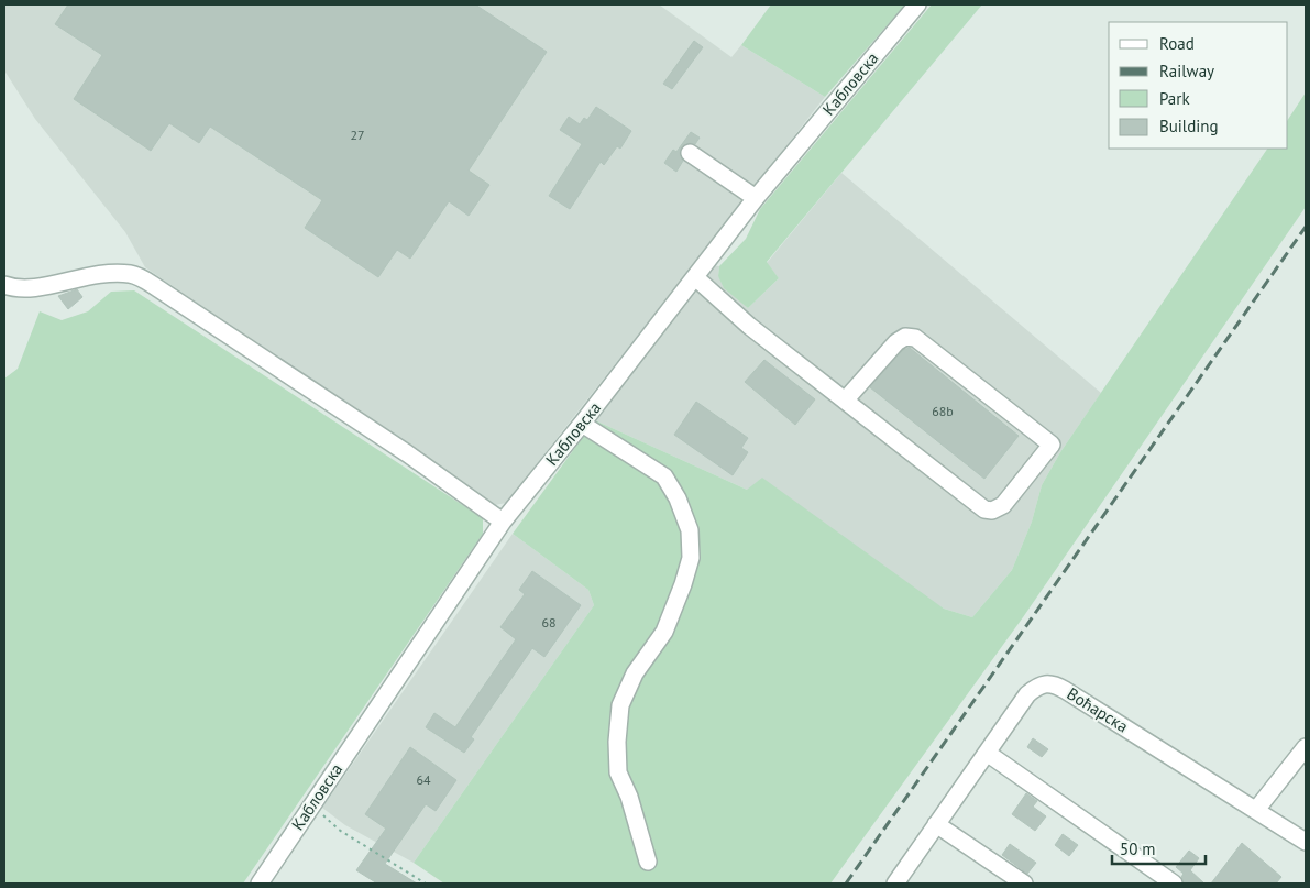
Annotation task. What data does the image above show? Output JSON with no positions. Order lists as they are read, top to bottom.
{
  "streets": {
    "street": ["Кабловска", "Воћарска"]
  },
  "house_numbers": [
    "27",
    "68b",
    "68",
    "64"
  ],
  "legend": [
    "Road",
    "Railway",
    "Park",
    "Building"
  ],
  "scale_bar": "50 m"
}
